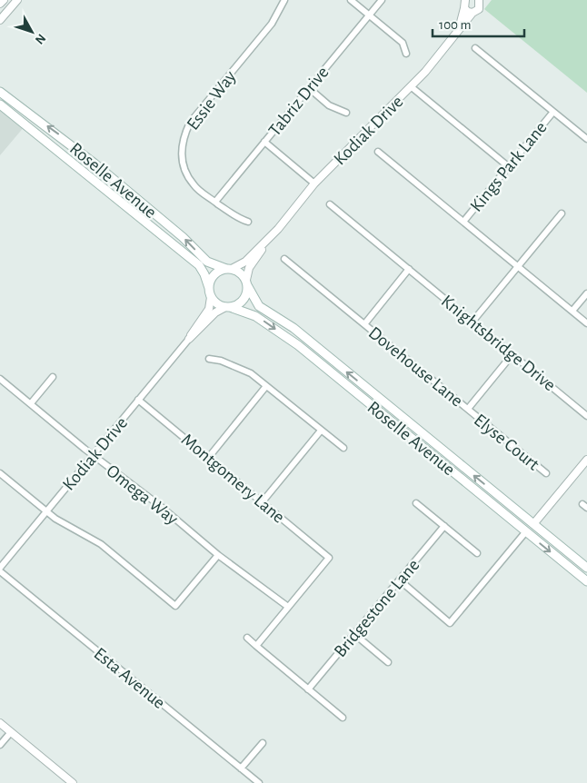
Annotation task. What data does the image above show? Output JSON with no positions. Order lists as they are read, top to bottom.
{
  "streets": {
    "main road": ["Roselle Avenue"],
    "street": [
      "Essie Way",
      "Tabriz Drive",
      "Kodiak Drive",
      "Kings Park Lane",
      "Knightsbridge Drive",
      "Dovehouse Lane",
      "Elyse Court",
      "Montgomery Lane",
      "Omega Way",
      "Bridgestone Lane",
      "Esta Avenue"
    ]
  },
  "crossings": [
    ["Essie Way", "Tabriz Drive"],
    ["Kodiak Drive", "Roselle Avenue"],
    ["Kodiak Drive", "Montgomery Lane"],
    ["Kodiak Drive", "Omega Way"],
    ["Dovehouse Lane", "Elyse Court"],
    ["Montgomery Lane", "Omega Way"]
  ],
  "scale_bar": "100 m",
  "north": "bottom right"
}
